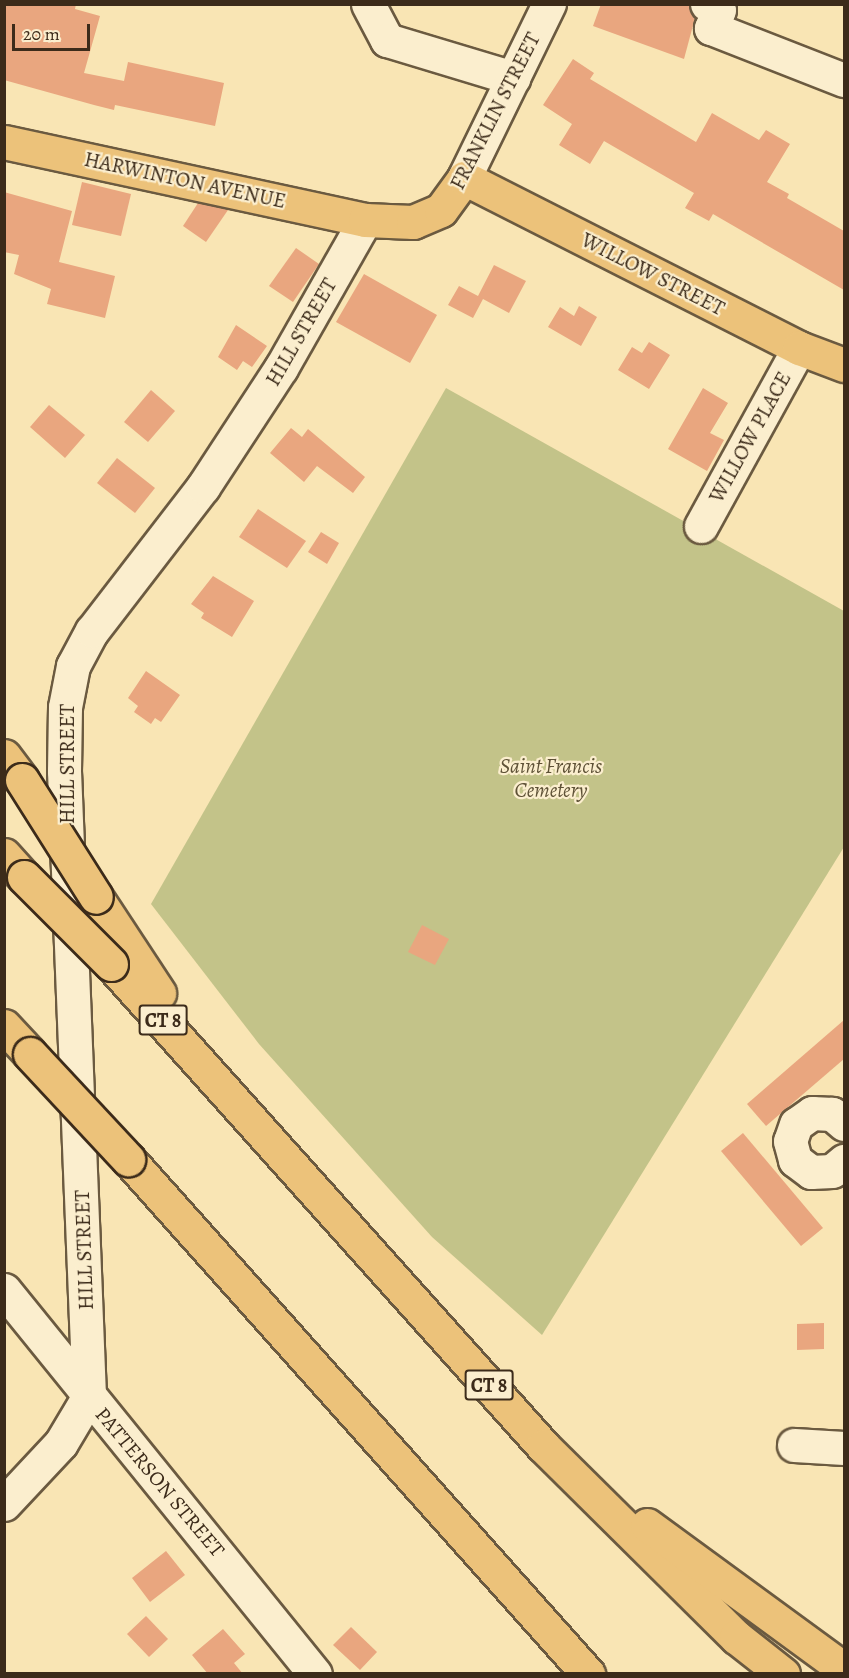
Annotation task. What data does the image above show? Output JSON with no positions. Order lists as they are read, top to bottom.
{
  "streets": {
    "main road": [
      "FRANKLIN STREET",
      "HARWINTON AVENUE",
      "WILLOW STREET",
      "CT 8"
    ],
    "street": ["HILL STREET", "WILLOW PLACE", "PATTERSON STREET"]
  },
  "crossings": [
    ["FRANKLIN STREET", "HARWINTON AVENUE"],
    ["FRANKLIN STREET", "WILLOW STREET"],
    ["FRANKLIN STREET", "HILL STREET"],
    ["HARWINTON AVENUE", "HILL STREET"],
    ["WILLOW STREET", "WILLOW PLACE"],
    ["HILL STREET", "PATTERSON STREET"]
  ],
  "parks": ["Saint Francis Cemetery"],
  "scale_bar": "20 m"
}
